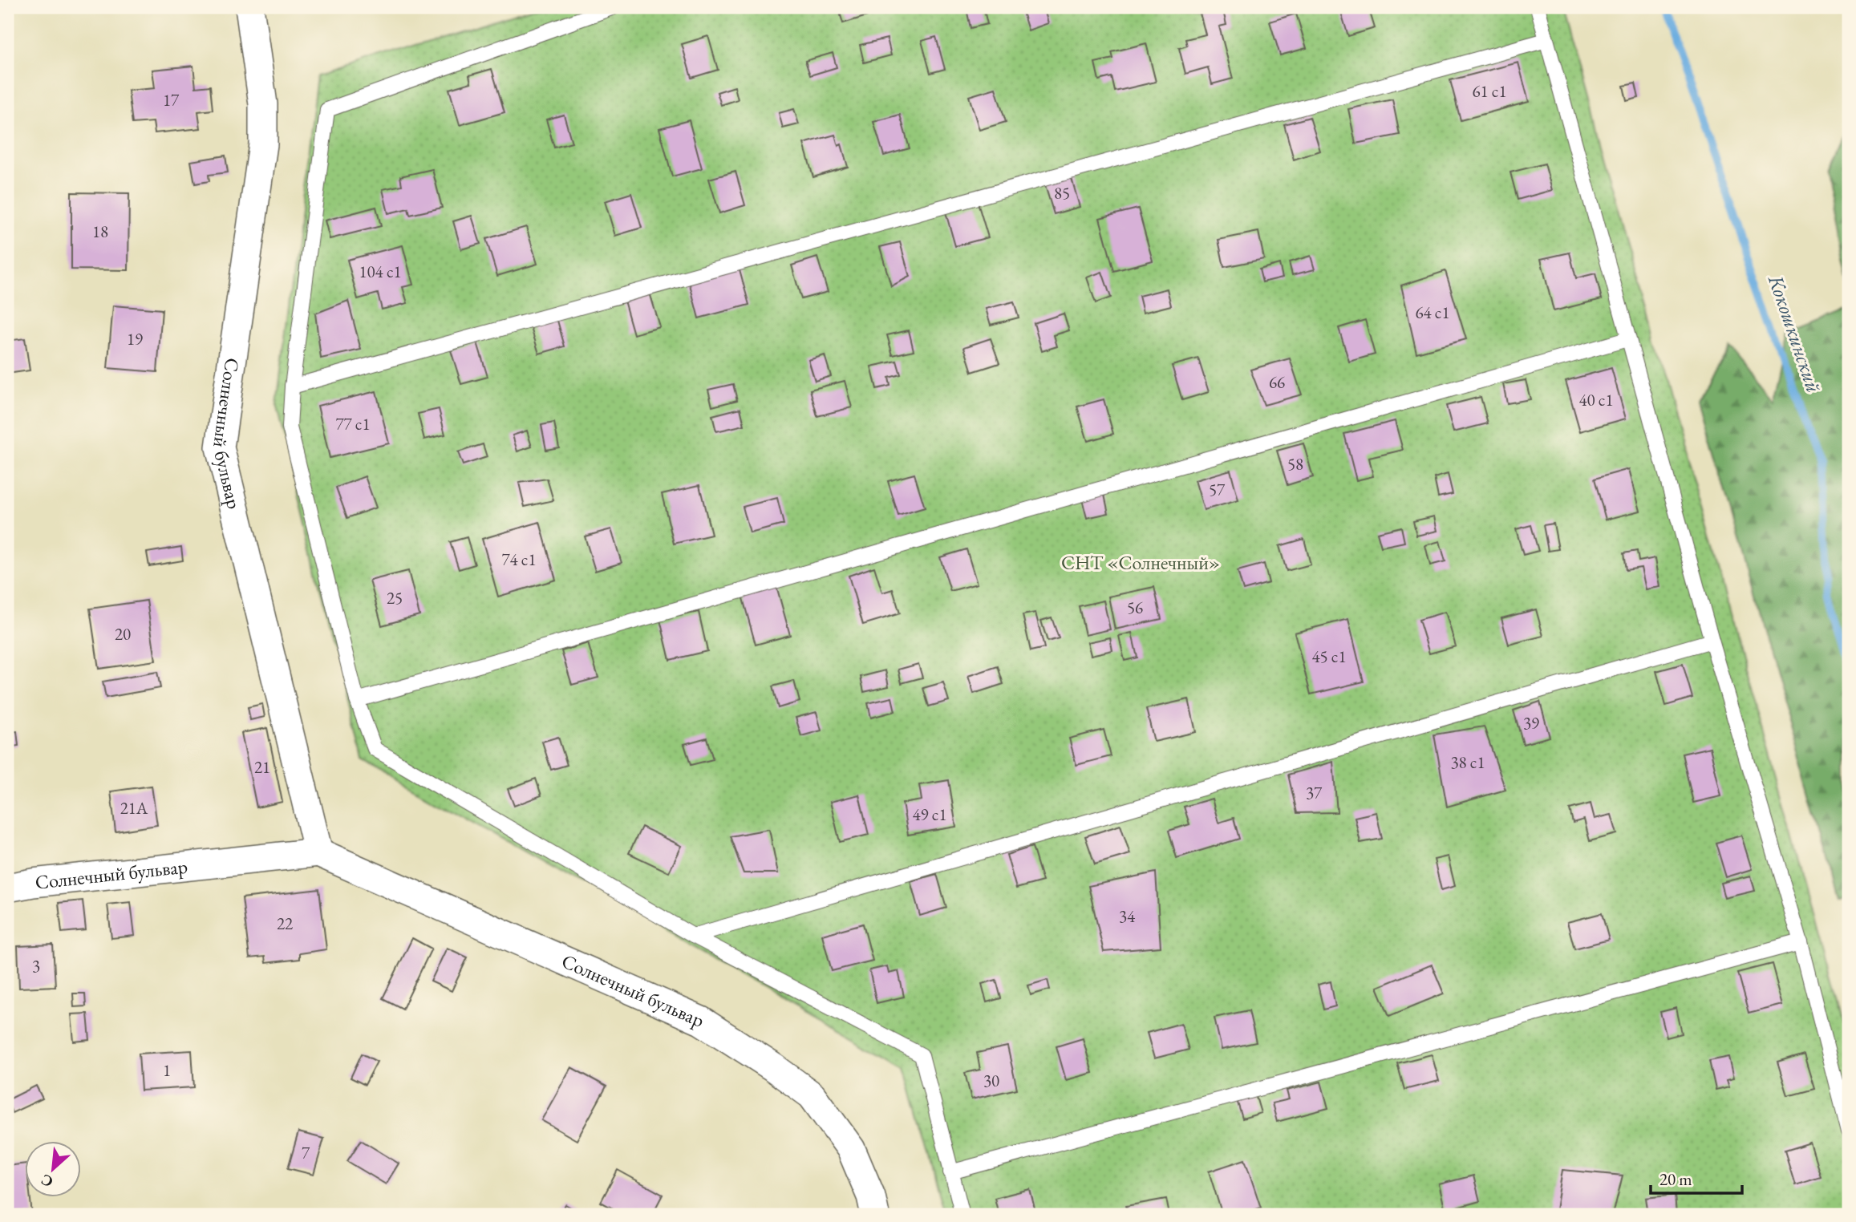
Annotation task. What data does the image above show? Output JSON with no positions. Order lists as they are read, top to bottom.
{
  "streets": {
    "street": ["Солнечный бульвар"]
  },
  "water": ["Кокошкинский"],
  "parks": ["СНТ «Солнечный»"],
  "house_numbers": [
    "61 с1",
    "17",
    "85",
    "18",
    "104 с1",
    "64 с1",
    "19",
    "66",
    "40 с1",
    "77 с1",
    "58",
    "57",
    "74 с1",
    "25",
    "56",
    "20",
    "45 с1",
    "39",
    "38 с1",
    "21",
    "37",
    "21А",
    "49 с1",
    "34",
    "22",
    "3",
    "1",
    "30",
    "7"
  ],
  "scale_bar": "20 m",
  "north": "bottom left"
}
